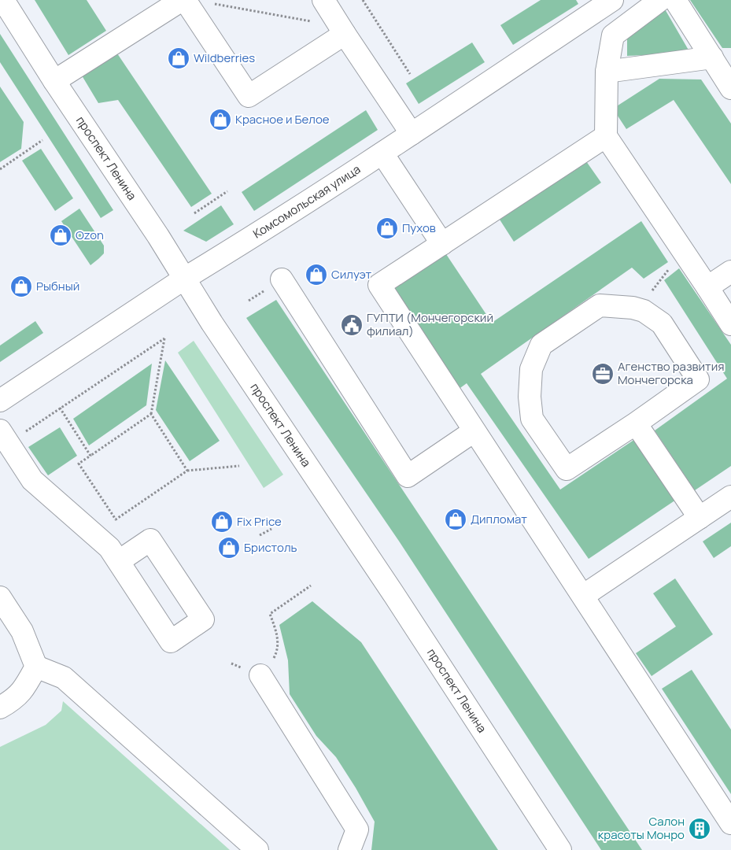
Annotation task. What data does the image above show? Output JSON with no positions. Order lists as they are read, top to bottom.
{
  "streets": {
    "main road": ["проспект Ленина", "Комсомольская улица"]
  },
  "crossings": [
    ["проспект Ленина", "Комсомольская улица"]
  ],
  "places": {
    "shop": [
      "Wildberries",
      "Красное и Белое",
      "Пухов",
      "Ozon",
      "Силуэт",
      "Рыбный",
      "Дипломат",
      "Fix Price",
      "Бристоль"
    ],
    "public building": ["ГУПТИ (Мончегорский филиал)"],
    "office": ["Агенство развития Мончегорска"],
    "building": ["Салон красоты Монро"]
  }
}
